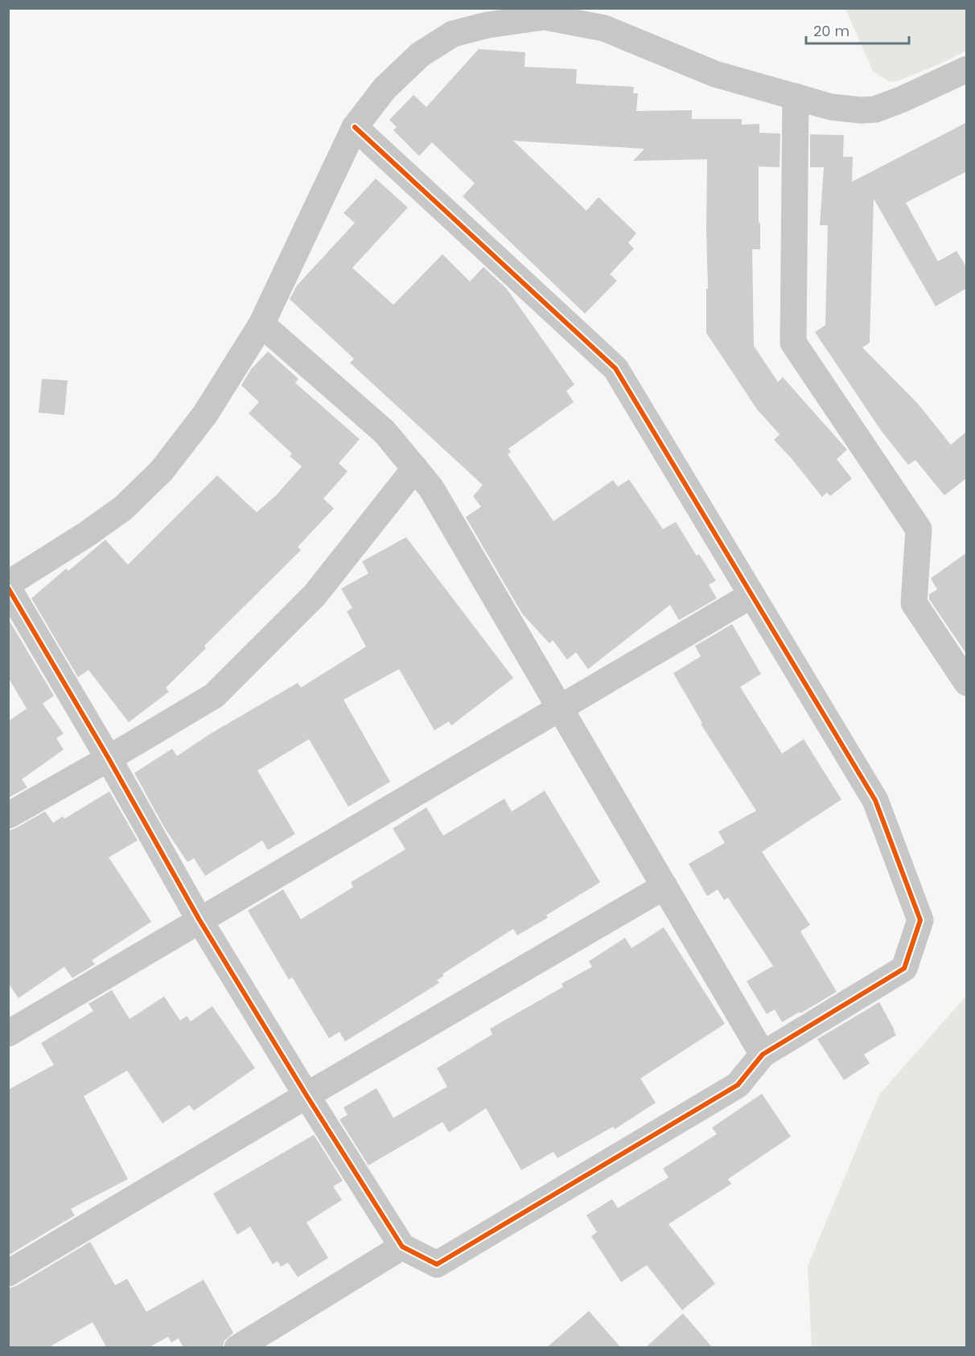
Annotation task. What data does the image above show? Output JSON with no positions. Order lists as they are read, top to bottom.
{
  "scale_bar": "20 m"
}
